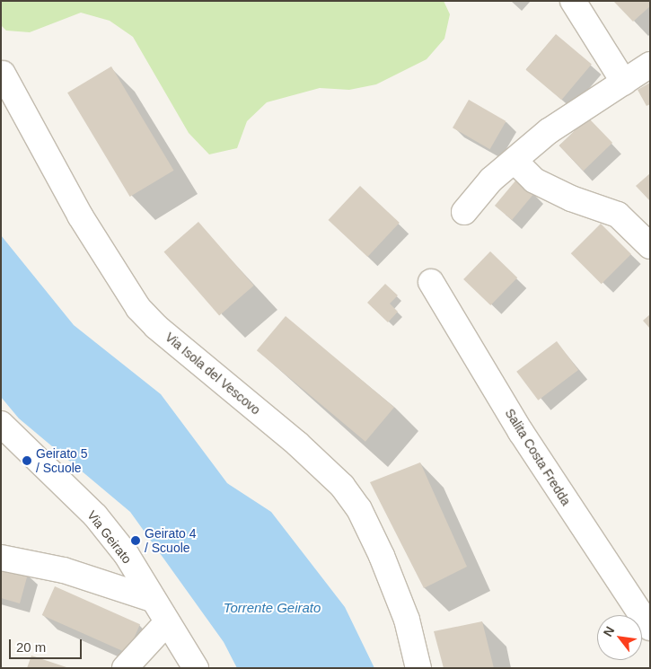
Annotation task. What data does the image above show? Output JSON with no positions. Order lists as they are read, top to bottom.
{
  "streets": {
    "street": ["Via Isola del Vescovo", "Salita Costa Fredda", "Via Geirato"]
  },
  "water": ["Torrente Geirato"],
  "places": ["Geirato 5 / Scuole", "Geirato 4 / Scuole"],
  "scale_bar": "20 m",
  "north": "top left"
}
